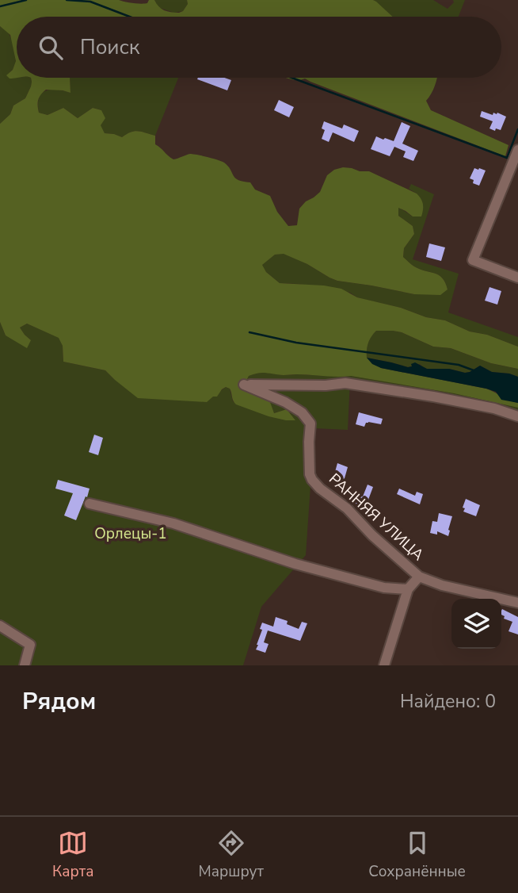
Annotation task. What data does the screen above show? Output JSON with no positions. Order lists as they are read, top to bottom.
{
  "streets": {
    "street": ["РАННЯЯ УЛИЦА"]
  },
  "parks": ["Орлецы-1"],
  "page": {
    "search": "Поиск",
    "heading": ["Рядом", "Найдено: 0"],
    "nav": ["Карта", "Маршрут", "Сохранённые"]
  }
}
